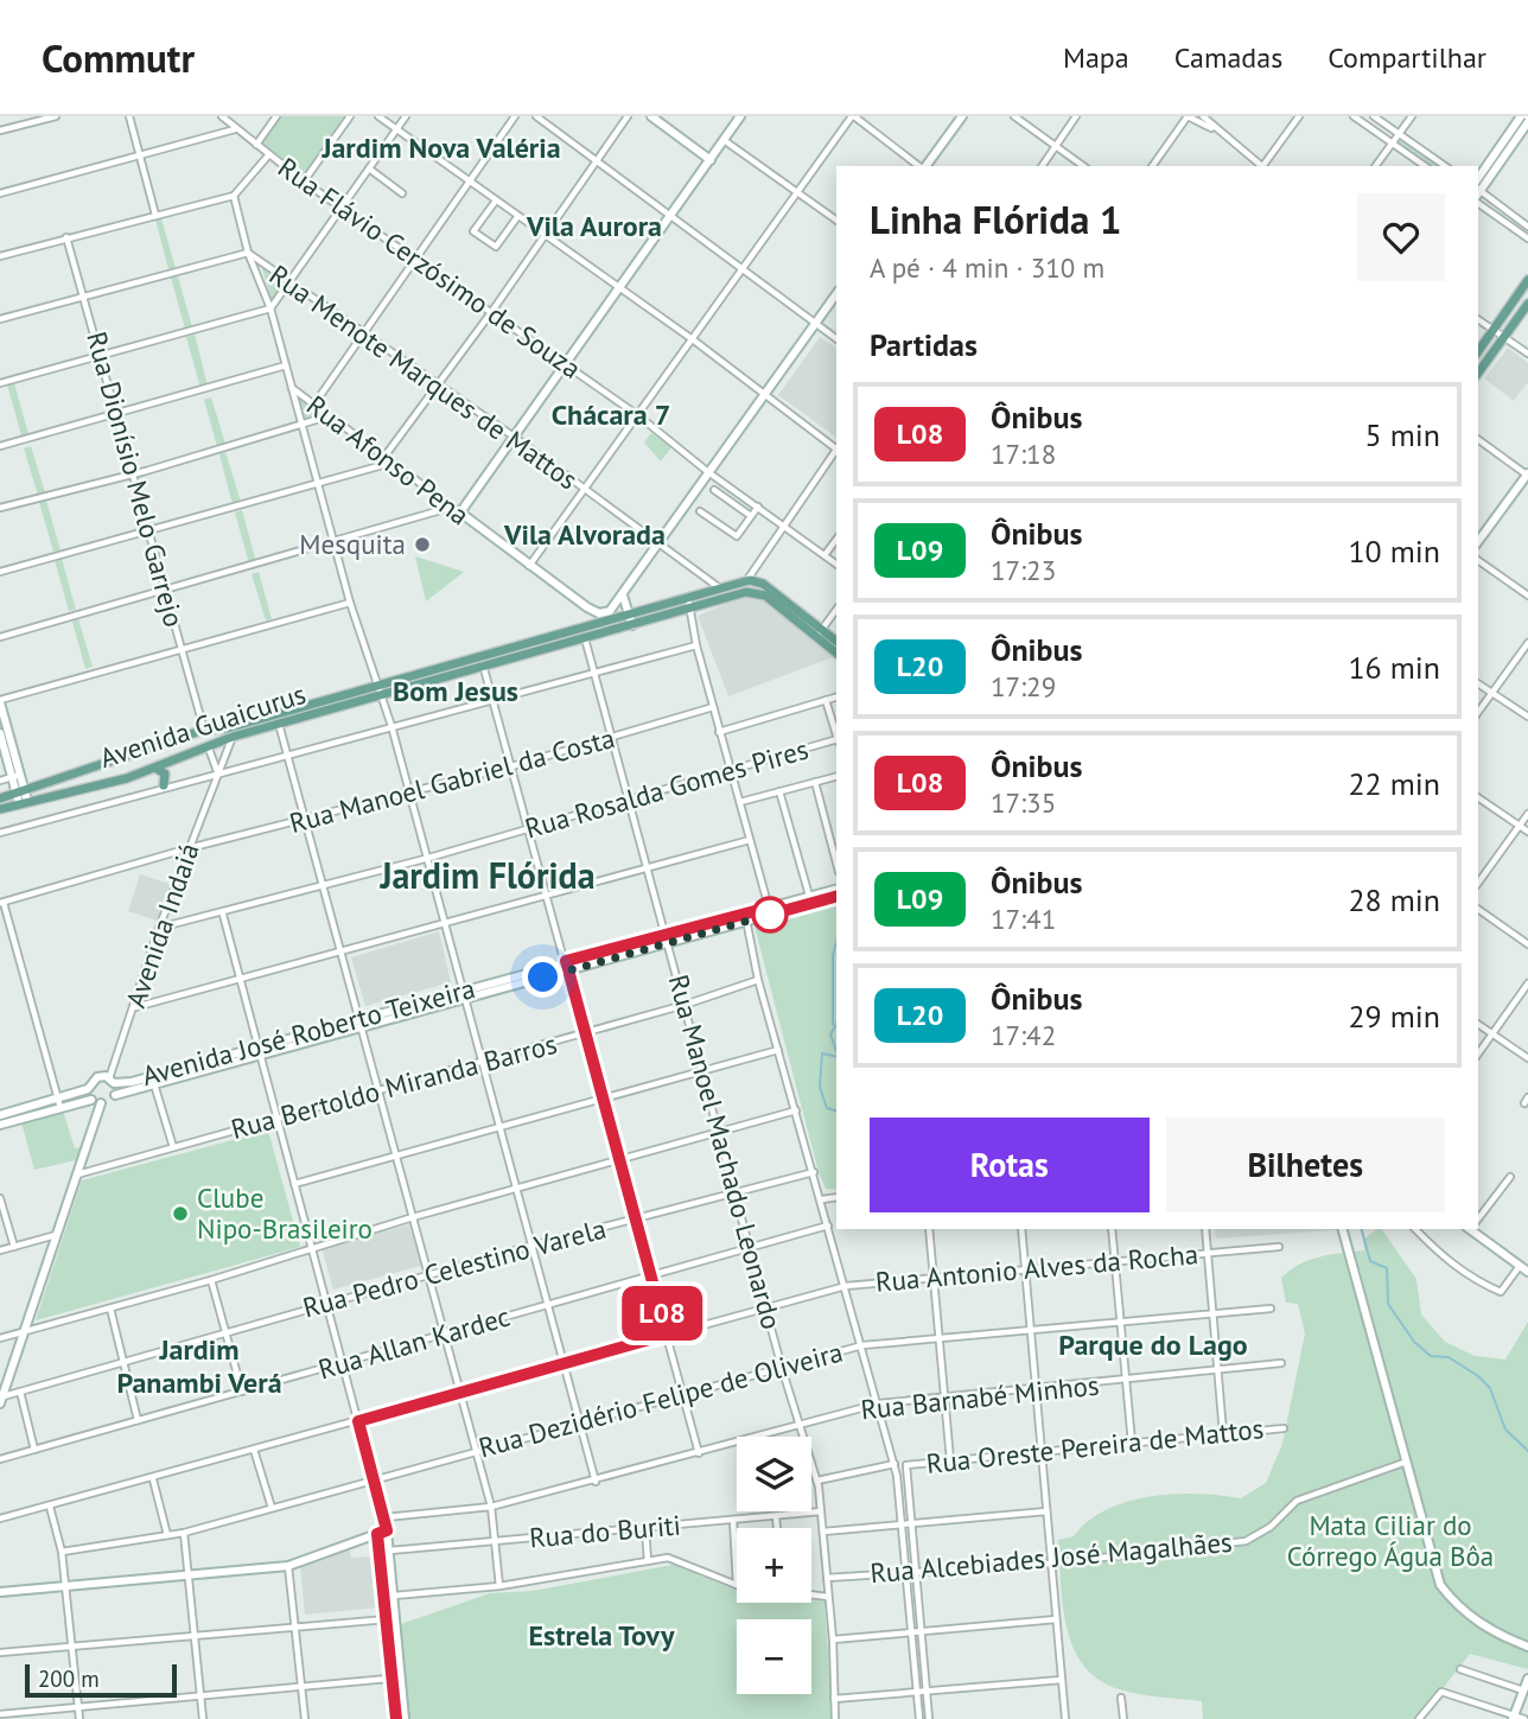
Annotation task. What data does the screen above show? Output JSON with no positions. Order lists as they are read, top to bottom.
{
  "streets": {
    "main road": ["Avenida Guaicurus"],
    "street": [
      "Rua Flávio Cerzósimo de Souza",
      "Rua Menote Marques de Mattos",
      "Rua Afonso Pena",
      "Rua Dionísio Melo Garrejo",
      "Rua Manoel Gabriel da Costa",
      "Rua Rosalda Gomes Pires",
      "Avenida Indaiá",
      "Avenida José Roberto Teixeira",
      "Rua Bertoldo Miranda Barros",
      "Rua Manoel Machado Leonardo",
      "Rua Pedro Celestino Varela",
      "Rua Antonio Alves da Rocha",
      "Rua Allan Kardec",
      "Rua Barnabé Minhos",
      "Rua Dezidério Felipe de Oliveira",
      "Rua Oreste Pereira de Mattos",
      "Rua do Buriti",
      "Rua Alcebiades José Magalhães"
    ]
  },
  "crossings": [
    ["Rua Menote Marques de Mattos", "Avenida Guaicurus"],
    ["Rua Dionísio Melo Garrejo", "Avenida Guaicurus"],
    ["Avenida Guaicurus", "Avenida Indaiá"],
    ["Avenida Guaicurus", "Rua Manoel Machado Leonardo"],
    ["Rua Manoel Gabriel da Costa", "Avenida Indaiá"],
    ["Rua Manoel Gabriel da Costa", "Rua Manoel Machado Leonardo"],
    ["Rua Rosalda Gomes Pires", "Avenida Indaiá"],
    ["Rua Rosalda Gomes Pires", "Rua Manoel Machado Leonardo"],
    ["Avenida Indaiá", "Avenida José Roberto Teixeira"],
    ["Avenida José Roberto Teixeira", "Rua Manoel Machado Leonardo"],
    ["Rua Bertoldo Miranda Barros", "Rua Manoel Machado Leonardo"],
    ["Rua Manoel Machado Leonardo", "Rua Pedro Celestino Varela"],
    ["Rua Manoel Machado Leonardo", "Rua Antonio Alves da Rocha"],
    ["Rua Manoel Machado Leonardo", "Rua Allan Kardec"],
    ["Rua Manoel Machado Leonardo", "Rua Barnabé Minhos"],
    ["Rua Manoel Machado Leonardo", "Rua Dezidério Felipe de Oliveira"],
    ["Rua Manoel Machado Leonardo", "Rua Oreste Pereira de Mattos"],
    ["Rua Manoel Machado Leonardo", "Rua do Buriti"],
    ["Rua Manoel Machado Leonardo", "Rua Alcebiades José Magalhães"]
  ],
  "districts": [
    "Jardim Nova Valéria",
    "Vila Aurora",
    "Chácara 7",
    "Vila Alvorada",
    "Bom Jesus",
    "Jardim Flórida",
    "Parque do Lago",
    "Jardim Panambi Verá",
    "Estrela Tovy"
  ],
  "parks": ["Mata Ciliar do Córrego Água Bôa"],
  "places": ["Mesquita", "Clube Nipo-Brasileiro"],
  "lines": ["bus line L08"],
  "scale_bar": "200 m",
  "page": {
    "header": "Commutr",
    "nav": ["Mapa", "Camadas", "Compartilhar"],
    "on_map": "L08",
    "heading": [
      ["Linha Flórida 1", "A pé · 4 min · 310 m"],
      "Partidas"
    ],
    "list": [
      {
        "mark": "L08",
        "name": "Ônibus",
        "note": "17:18",
        "value": "5 min"
      },
      {
        "mark": "L09",
        "name": "Ônibus",
        "note": "17:23",
        "value": "10 min"
      },
      {
        "mark": "L20",
        "name": "Ônibus",
        "note": "17:29",
        "value": "16 min"
      },
      {
        "mark": "L08",
        "name": "Ônibus",
        "note": "17:35",
        "value": "22 min"
      },
      {
        "mark": "L09",
        "name": "Ônibus",
        "note": "17:41",
        "value": "28 min"
      },
      {
        "mark": "L20",
        "name": "Ônibus",
        "note": "17:42",
        "value": "29 min"
      }
    ],
    "buttons": ["Rotas", "Bilhetes"],
    "map_buttons": ["+", "−"],
    "scale": "200 m"
  }
}
